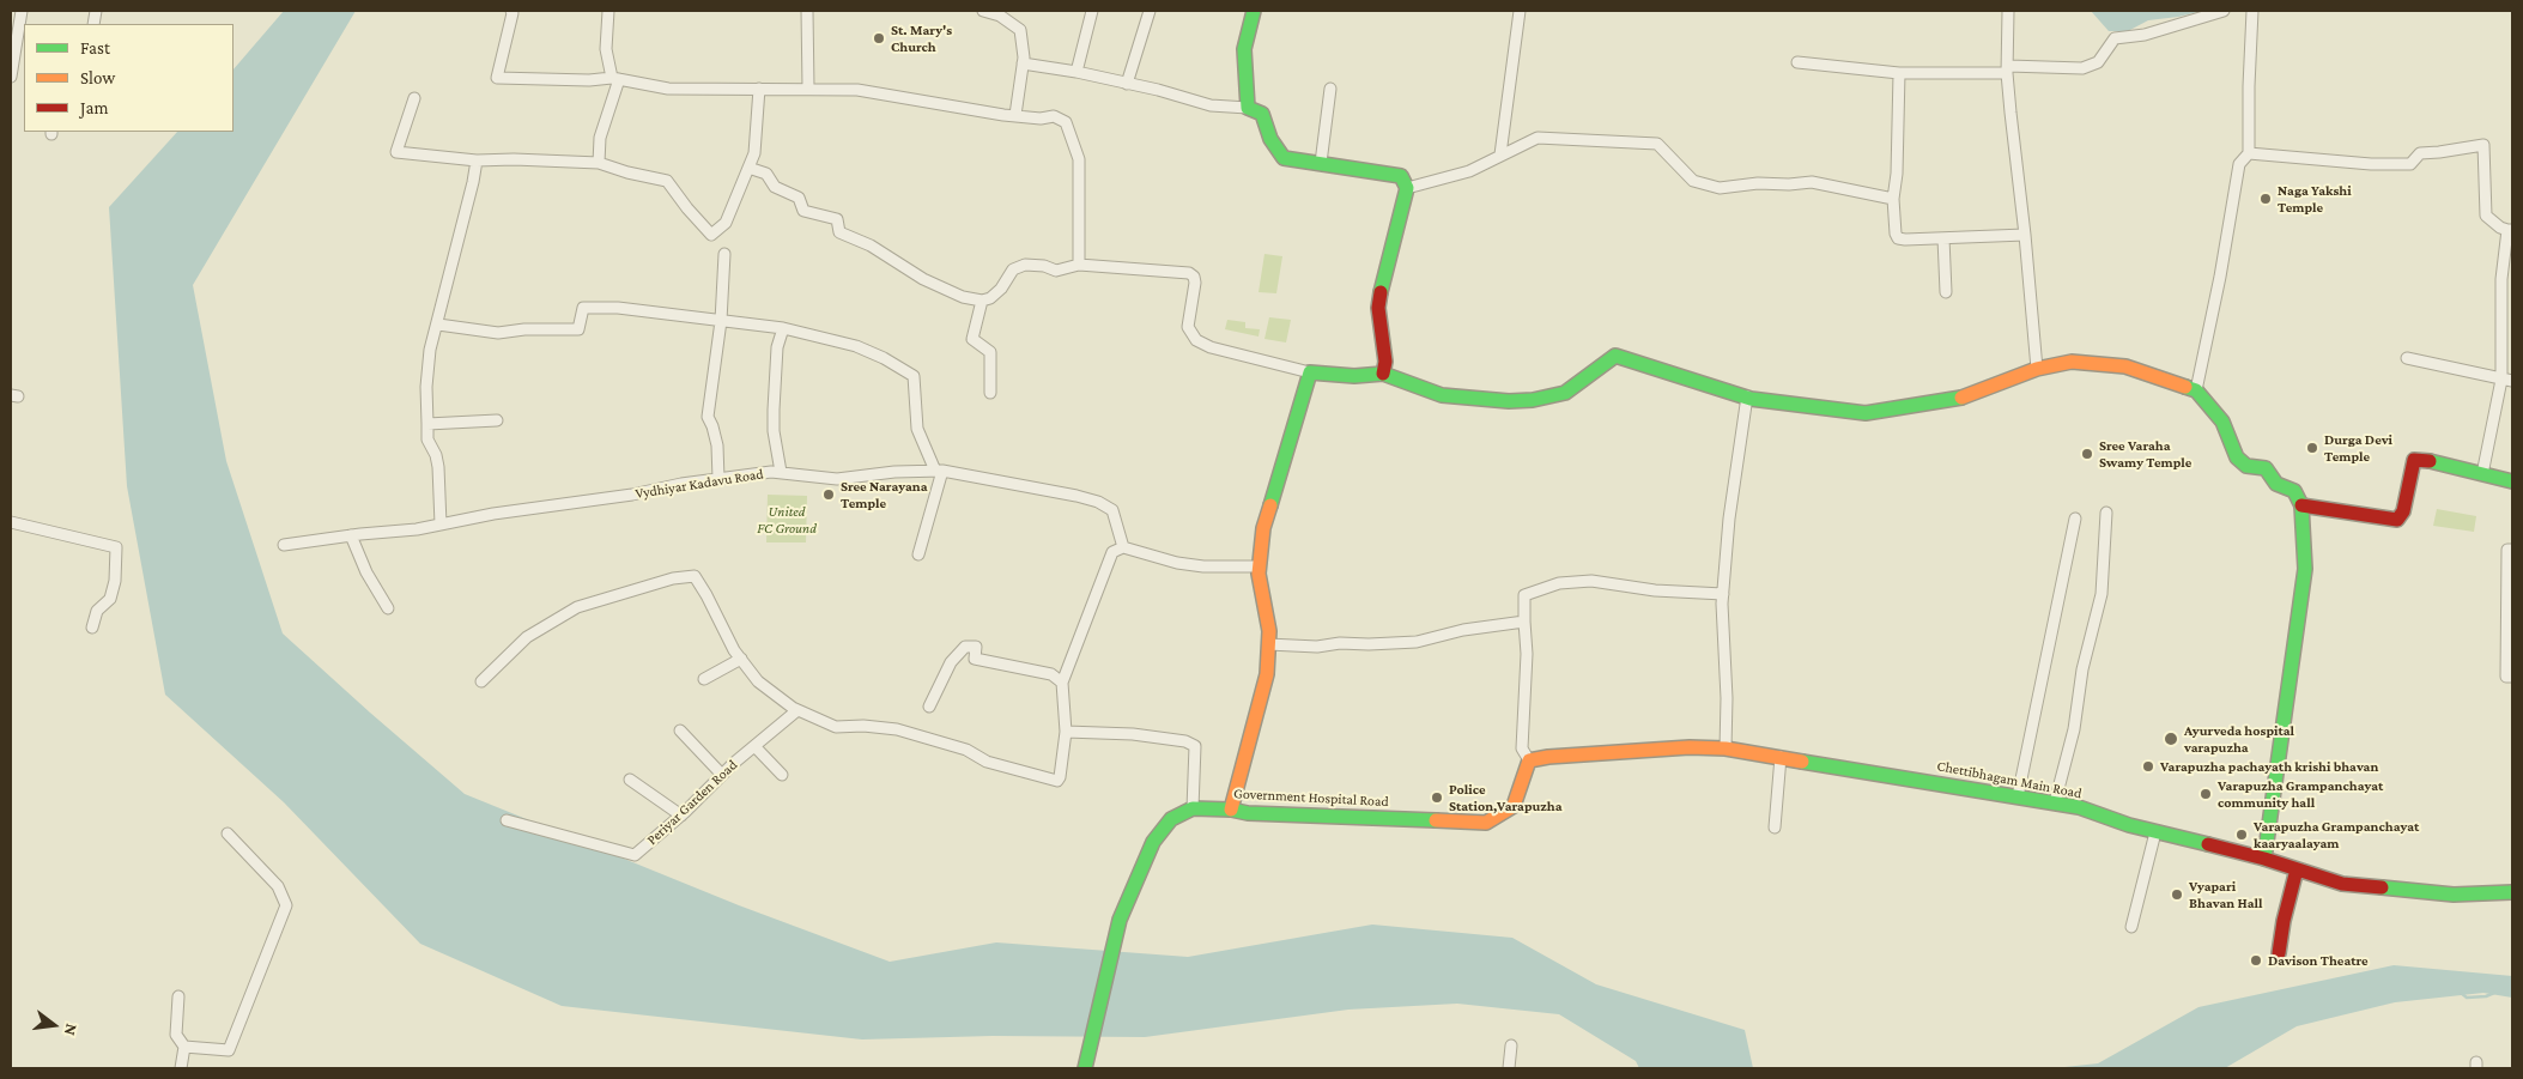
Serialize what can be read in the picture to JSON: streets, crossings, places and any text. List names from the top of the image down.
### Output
{
  "streets": {
    "street": [
      "Vydhiyar Kadavu Road",
      "Chettibhagam Main Road",
      "Government Hospital Road",
      "Periyar Garden Road"
    ]
  },
  "crossings": [
    ["Chettibhagam Main Road", "Government Hospital Road"]
  ],
  "parks": ["United FC Ground"],
  "places": [
    "St. Mary's Church",
    "Naga Yakshi Temple",
    "Durga Devi Temple",
    "Sree Varaha Swamy Temple",
    "Sree Narayana Temple",
    "Ayurveda hospital varapuzha",
    "Varapuzha pachayath krishi bhavan",
    "Varapuzha Grampanchayat community hall",
    "Police Station,Varapuzha",
    "Varapuzha Grampanchayat kaaryaalayam",
    "Vyapari Bhavan Hall",
    "Davison Theatre"
  ],
  "legend": ["Fast", "Slow", "Jam"],
  "north": "right"
}
